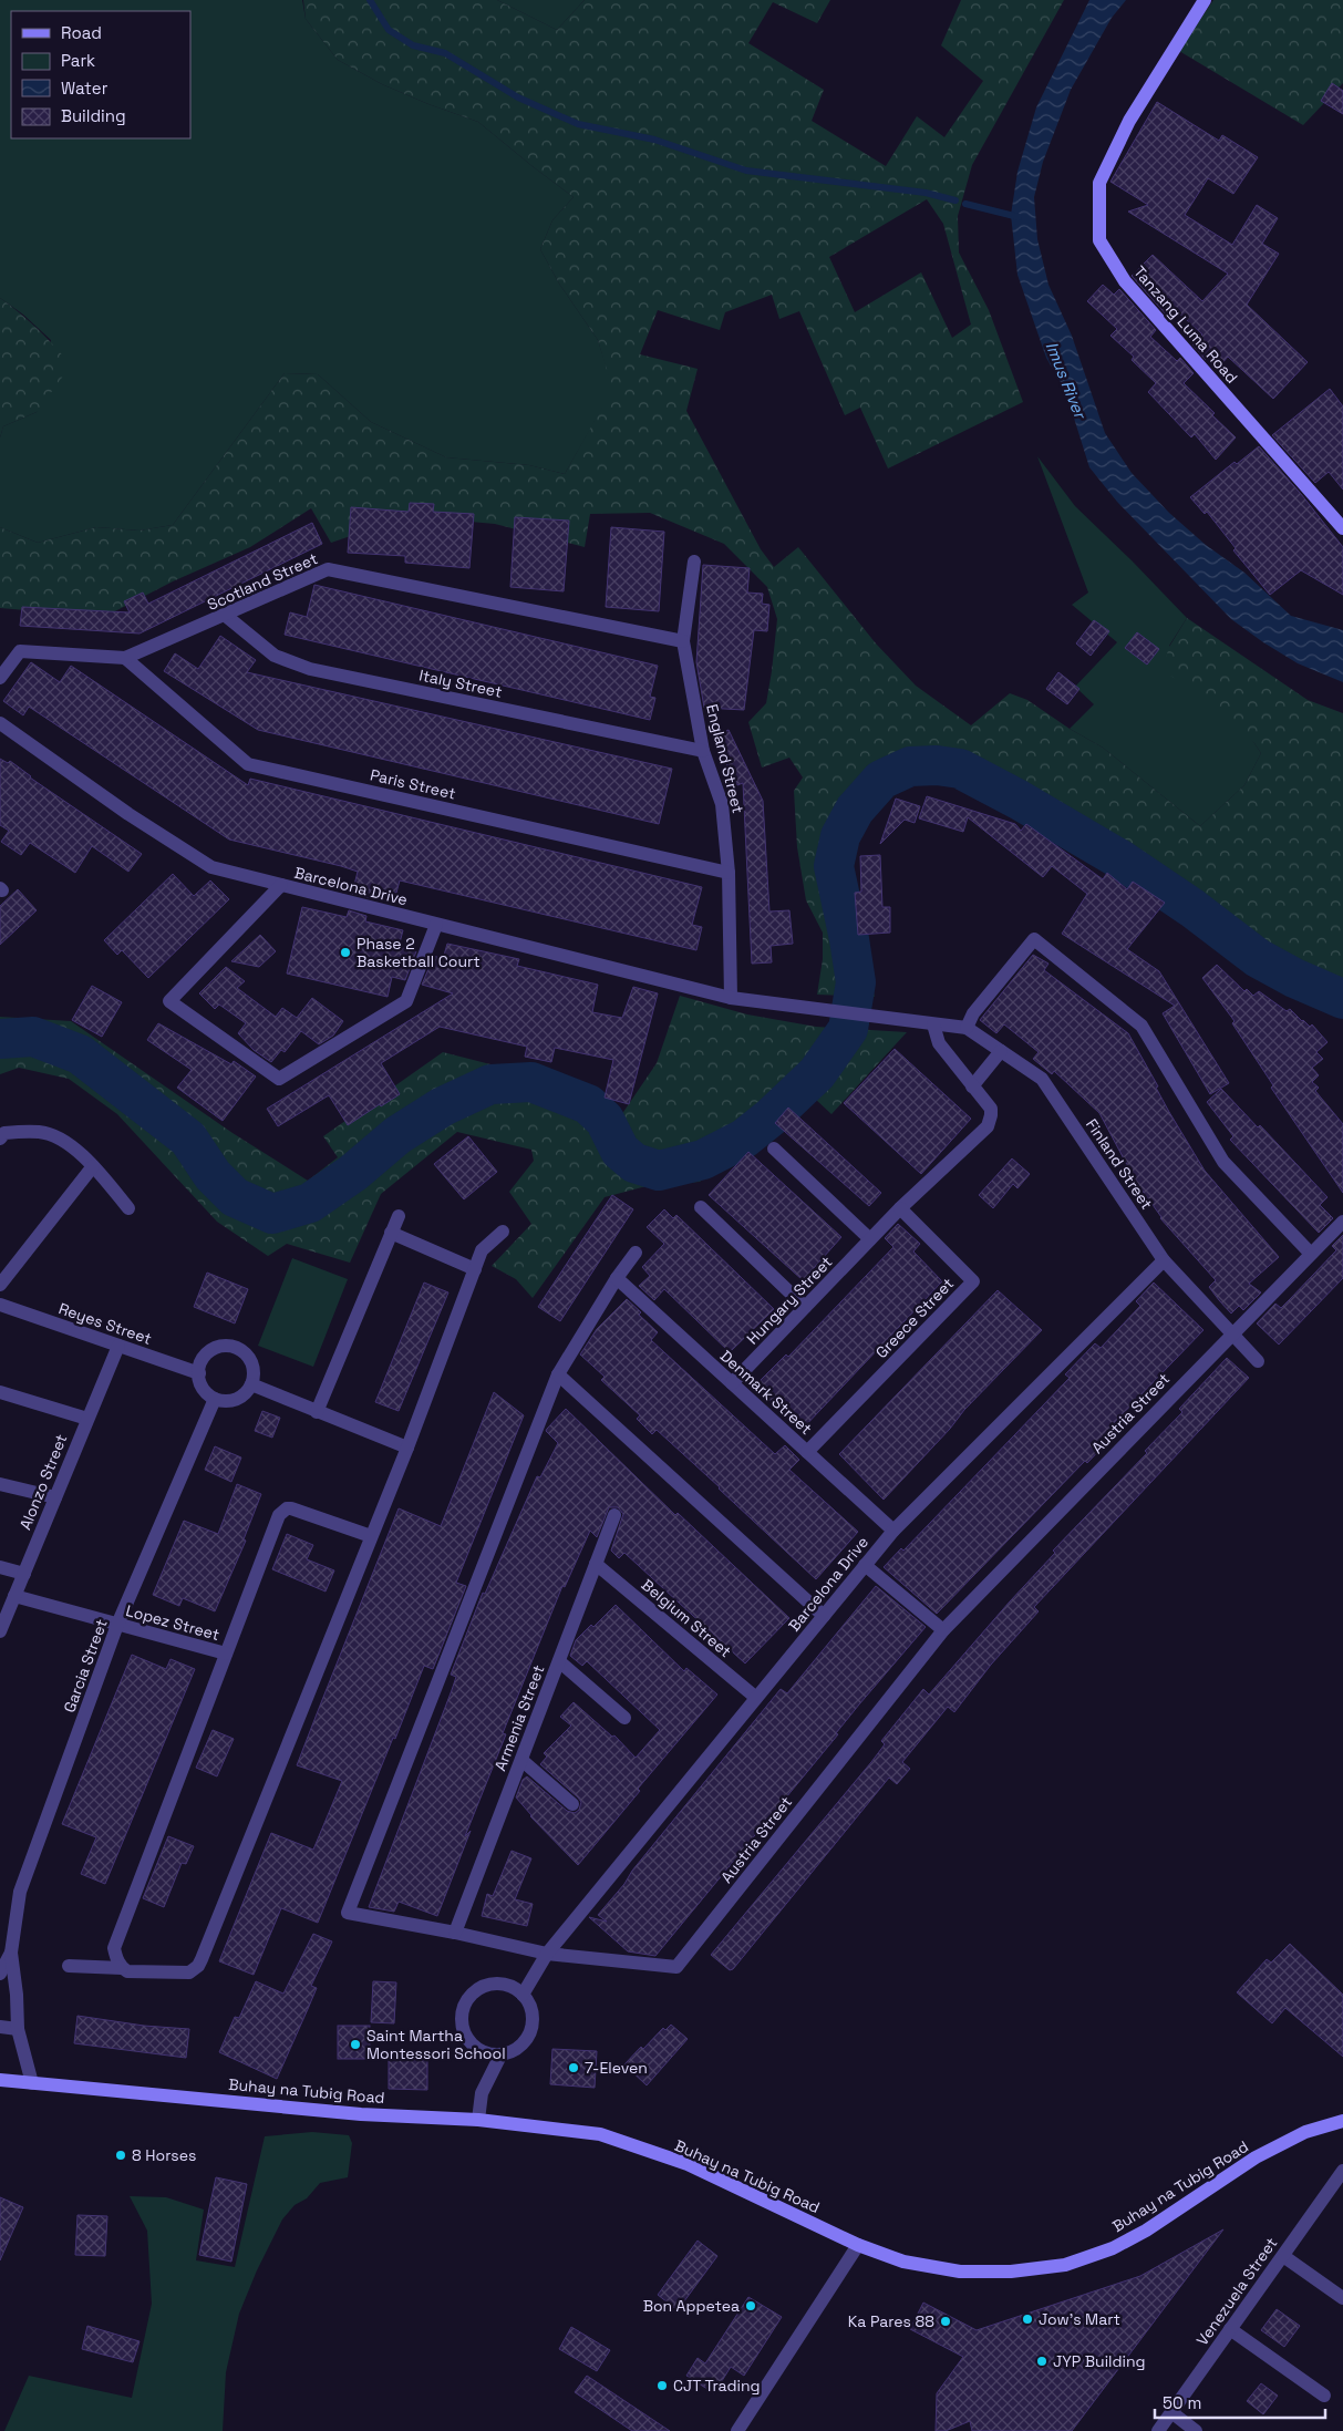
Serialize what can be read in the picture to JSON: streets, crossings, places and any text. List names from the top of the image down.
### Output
{
  "streets": {
    "main road": ["Tanzang Luma Road", "Buhay na Tubig Road"],
    "street": [
      "Scotland Street",
      "Italy Street",
      "England Street",
      "Paris Street",
      "Barcelona Drive",
      "Finland Street",
      "Hungary Street",
      "Greece Street",
      "Reyes Street",
      "Denmark Street",
      "Austria Street",
      "Alonzo Street",
      "Belgium Street",
      "Lopez Street",
      "Garcia Street",
      "Armenia Street",
      "Venezuela Street"
    ]
  },
  "crossings": [
    ["Scotland Street", "Italy Street"],
    ["Scotland Street", "England Street"],
    ["Scotland Street", "Paris Street"],
    ["Italy Street", "England Street"],
    ["England Street", "Paris Street"],
    ["England Street", "Barcelona Drive"],
    ["Barcelona Drive", "Finland Street"],
    ["Barcelona Drive", "Denmark Street"],
    ["Barcelona Drive", "Austria Street"],
    ["Barcelona Drive", "Belgium Street"],
    ["Finland Street", "Austria Street"],
    ["Hungary Street", "Greece Street"],
    ["Hungary Street", "Denmark Street"],
    ["Greece Street", "Denmark Street"],
    ["Reyes Street", "Alonzo Street"],
    ["Reyes Street", "Garcia Street"],
    ["Alonzo Street", "Lopez Street"],
    ["Belgium Street", "Armenia Street"],
    ["Lopez Street", "Garcia Street"],
    ["Garcia Street", "Buhay na Tubig Road"]
  ],
  "water": ["Imus River"],
  "places": [
    "Phase 2 Basketball Court",
    "Saint Martha Montessori School",
    "7-Eleven",
    "8 Horses",
    "Bon Appetea",
    "Jow's Mart",
    "Ka Pares 88",
    "JYP Building",
    "CJT Trading"
  ],
  "legend": [
    "Road",
    "Park",
    "Water",
    "Building"
  ],
  "scale_bar": "50 m"
}
